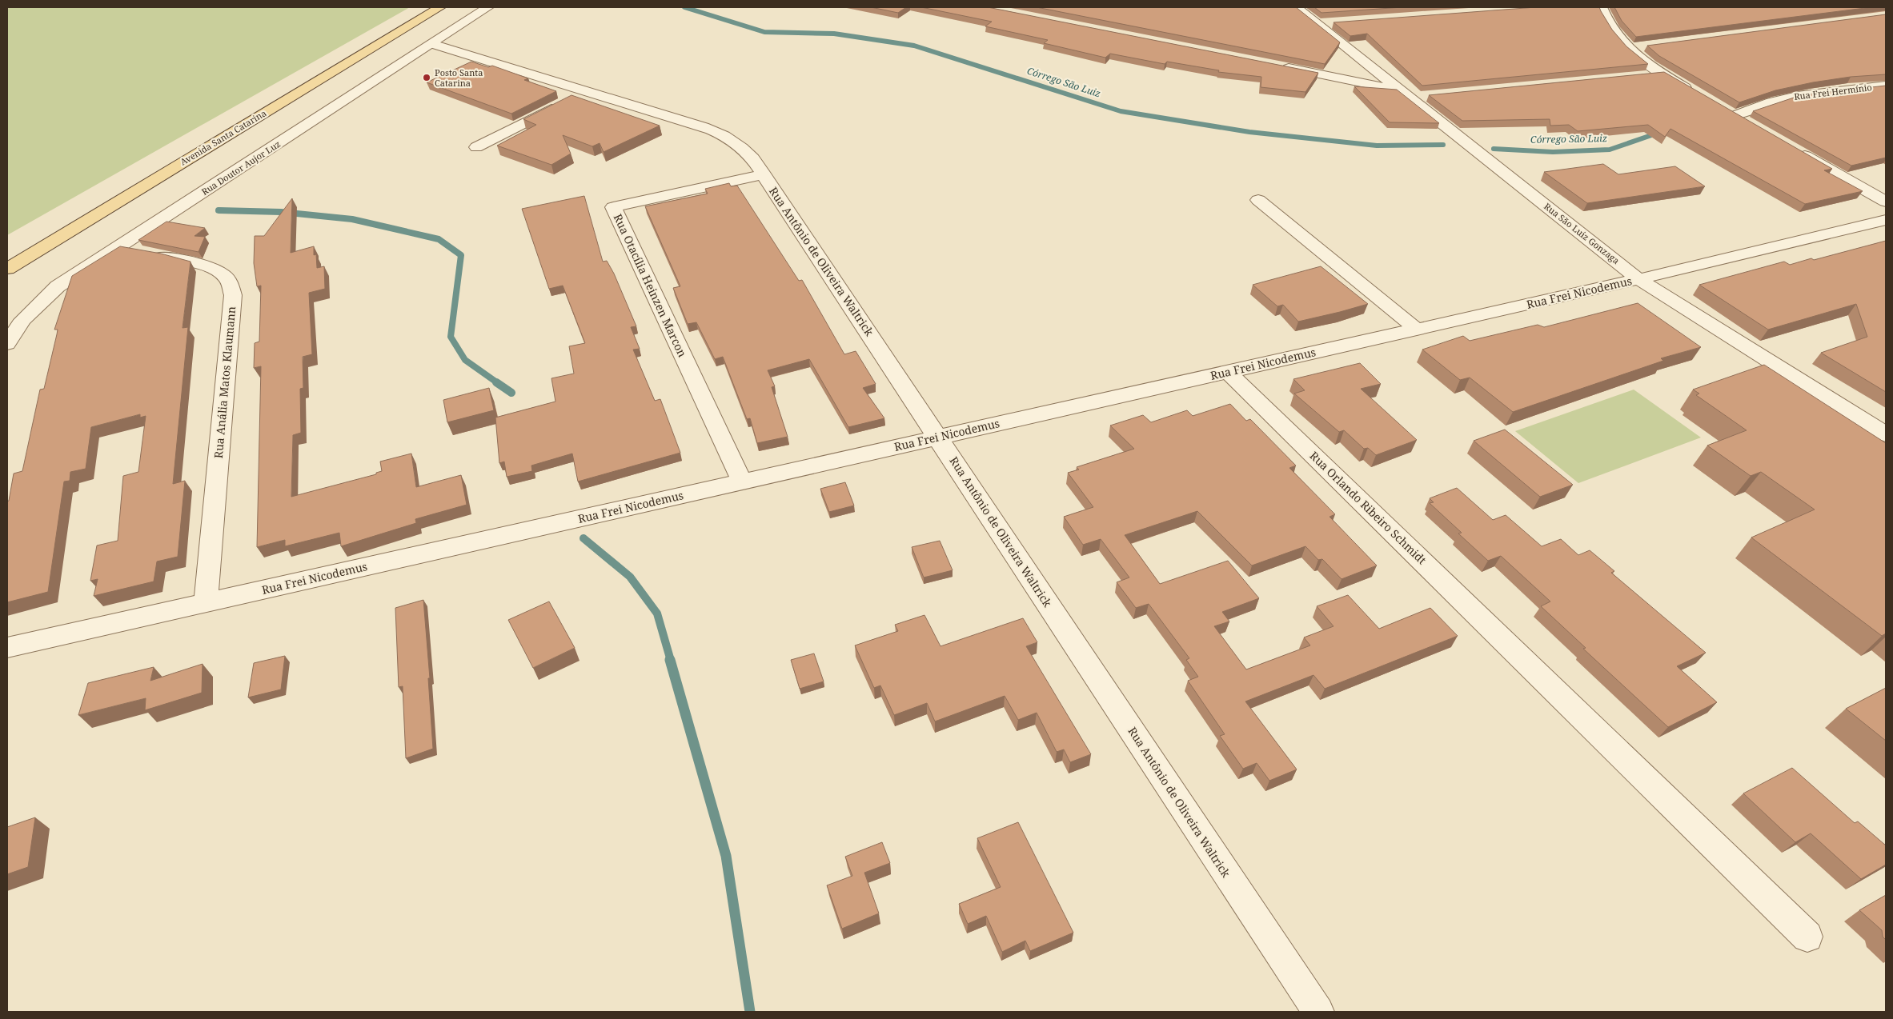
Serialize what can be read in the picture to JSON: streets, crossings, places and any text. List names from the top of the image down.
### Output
{
  "streets": {
    "main road": ["Avenida Santa Catarina"],
    "street": [
      "Rua Frei Hermínio",
      "Rua Doutor Aujor Luz",
      "Rua São Luiz Gonzaga",
      "Rua Antônio de Oliveira Waltrick",
      "Rua Otacília Heinzen Marcon",
      "Rua Frei Nicodemus",
      "Rua Anália Matos Klaumann",
      "Rua Orlando Ribeiro Schmidt"
    ]
  },
  "crossings": [
    ["Rua Doutor Aujor Luz", "Rua Antônio de Oliveira Waltrick"],
    ["Rua Doutor Aujor Luz", "Rua Anália Matos Klaumann"],
    ["Rua São Luiz Gonzaga", "Rua Frei Nicodemus"],
    ["Rua Antônio de Oliveira Waltrick", "Rua Otacília Heinzen Marcon"],
    ["Rua Antônio de Oliveira Waltrick", "Rua Frei Nicodemus"],
    ["Rua Otacília Heinzen Marcon", "Rua Frei Nicodemus"],
    ["Rua Frei Nicodemus", "Rua Anália Matos Klaumann"],
    ["Rua Frei Nicodemus", "Rua Orlando Ribeiro Schmidt"]
  ],
  "water": ["Córrego São Luiz"],
  "places": ["Posto Santa Catarina"]
}
